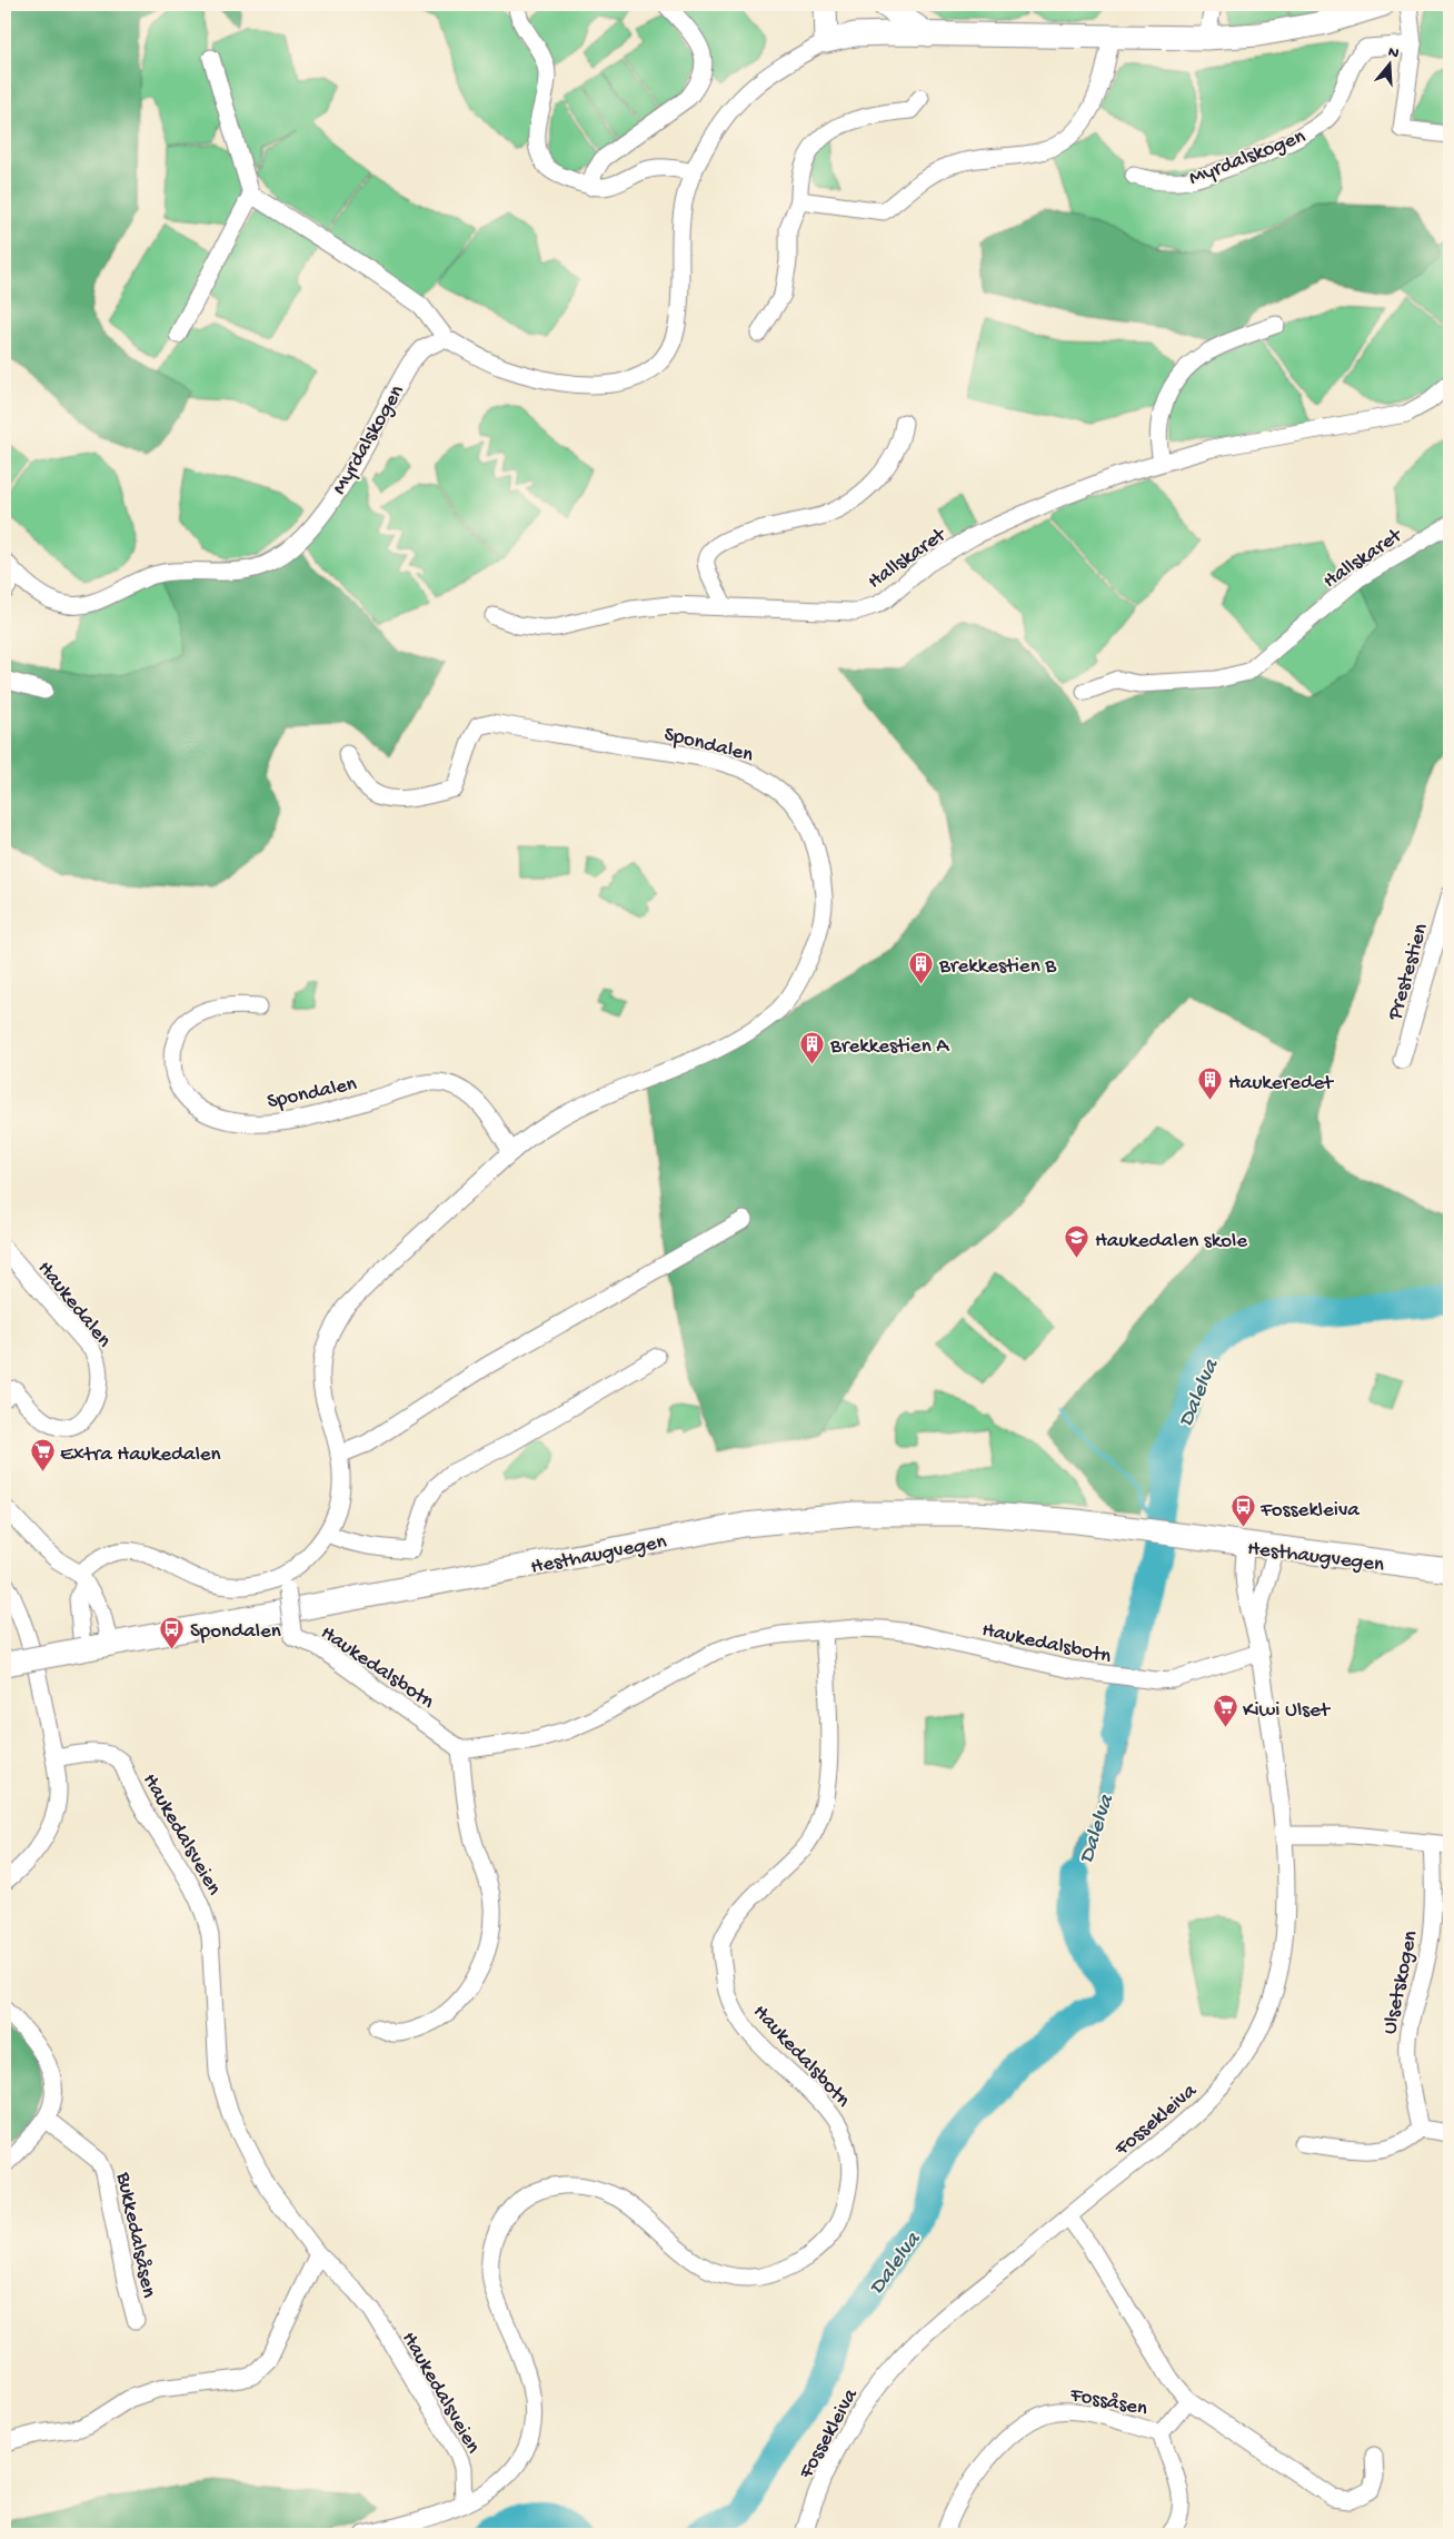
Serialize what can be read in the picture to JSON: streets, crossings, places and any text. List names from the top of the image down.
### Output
{
  "streets": {
    "main road": ["Hesthaugvegen"],
    "street": [
      "Myrdalskogen",
      "Hallskaret",
      "Spondalen",
      "Prestestien",
      "Haukedalen",
      "Haukedalsbotn",
      "Haukedalsveien",
      "Ulsetskogen",
      "Fossekleiva",
      "Bukkedalsåsen",
      "Fossåsen"
    ]
  },
  "crossings": [
    ["Spondalen", "Haukedalsbotn"],
    ["Hesthaugvegen", "Fossekleiva"],
    ["Haukedalsbotn", "Haukedalsveien"],
    ["Haukedalsbotn", "Fossekleiva"],
    ["Fossekleiva", "Fossåsen"]
  ],
  "water": ["Dalelva"],
  "places": {
    "building": ["Brekkestien B", "Brekkestien A", "Haukeredet"],
    "school or university": ["Haukedalen skole"],
    "supermarket": ["Extra Haukedalen", "Kiwi Ulset"],
    "bus stop": ["Fossekleiva", "Spondalen"]
  },
  "north": "top"
}
